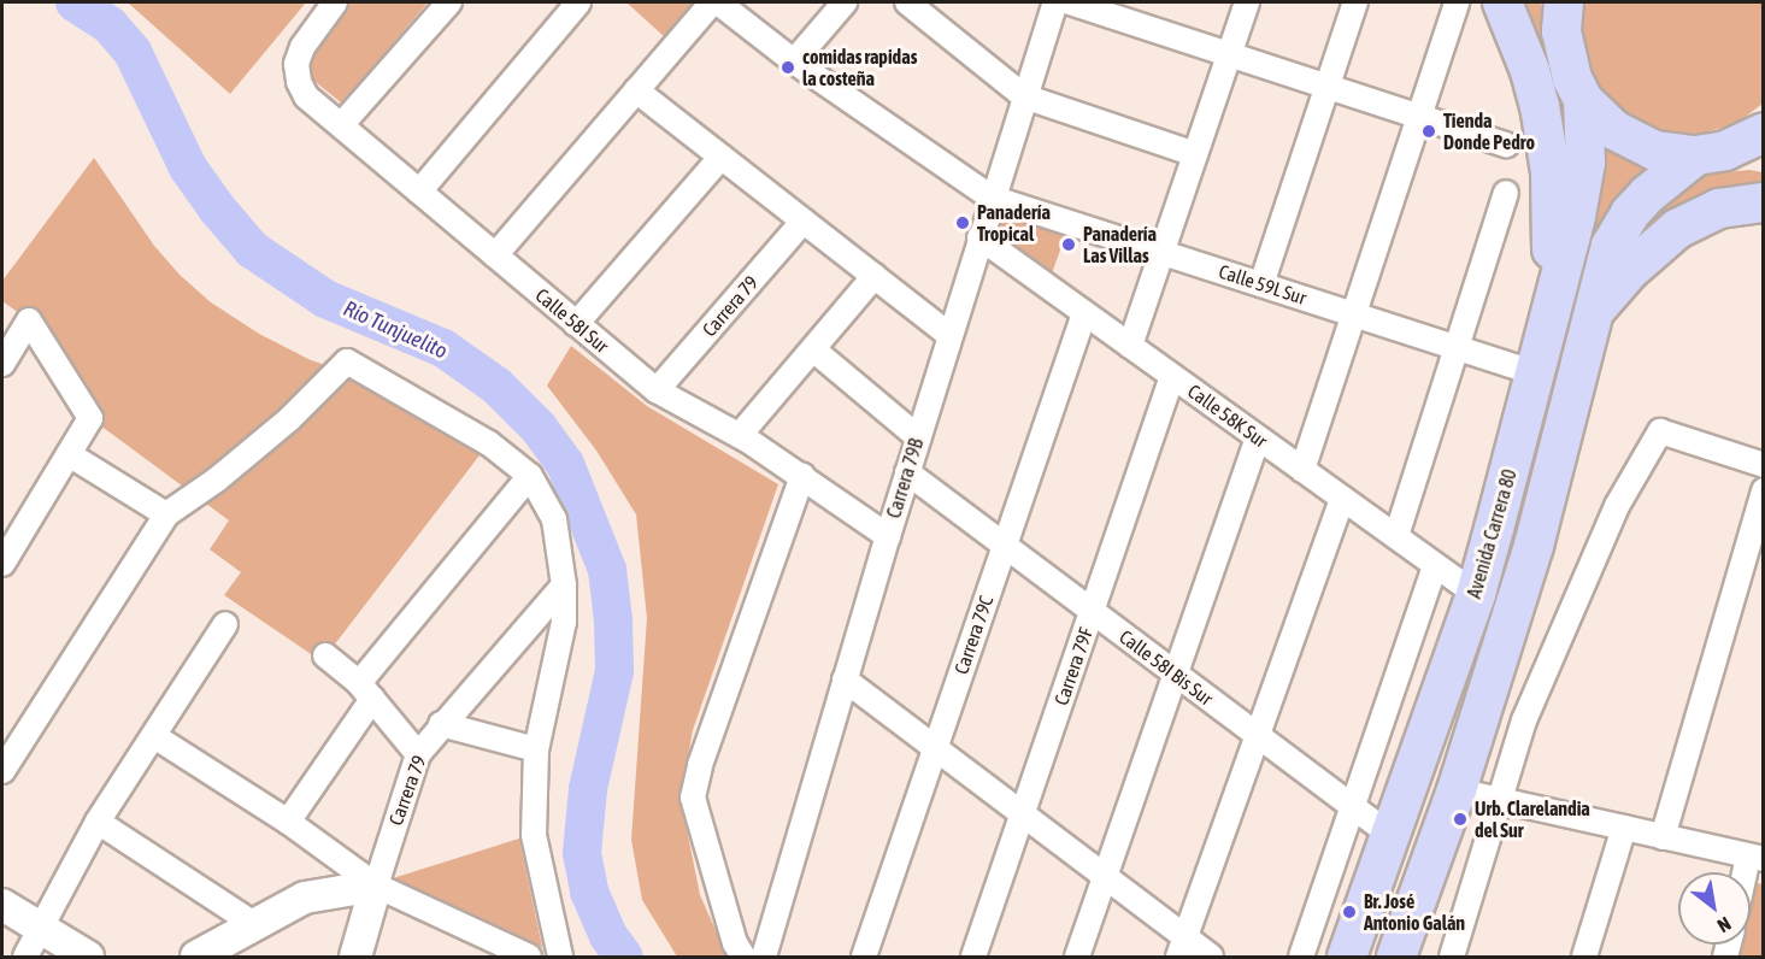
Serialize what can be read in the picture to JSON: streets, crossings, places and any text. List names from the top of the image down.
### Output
{
  "streets": {
    "main road": ["Avenida Carrera 80"],
    "street": [
      "Calle 59L Sur",
      "Carrera 79",
      "Calle 58I Sur",
      "Calle 58K Sur",
      "Carrera 79B",
      "Carrera 79C",
      "Carrera 79F",
      "Calle 58I Bis Sur"
    ]
  },
  "crossings": [
    ["Calle 59L Sur", "Carrera 79B"],
    ["Calle 59L Sur", "Avenida Carrera 80"],
    ["Carrera 79", "Calle 58I Sur"],
    ["Calle 58I Sur", "Carrera 79B"],
    ["Calle 58K Sur", "Carrera 79B"],
    ["Calle 58K Sur", "Avenida Carrera 80"],
    ["Calle 58K Sur", "Carrera 79C"],
    ["Calle 58K Sur", "Carrera 79F"],
    ["Carrera 79B", "Calle 58I Bis Sur"],
    ["Avenida Carrera 80", "Calle 58I Bis Sur"],
    ["Carrera 79C", "Calle 58I Bis Sur"],
    ["Carrera 79F", "Calle 58I Bis Sur"]
  ],
  "water": ["Río Tunjuelito"],
  "places": [
    "comidas rapidas la costeña",
    "Tienda Donde Pedro",
    "Panadería Tropical",
    "Panadería Las Villas",
    "Urb. Clarelandia del Sur",
    "Br. José Antonio Galán"
  ],
  "north": "bottom right"
}
